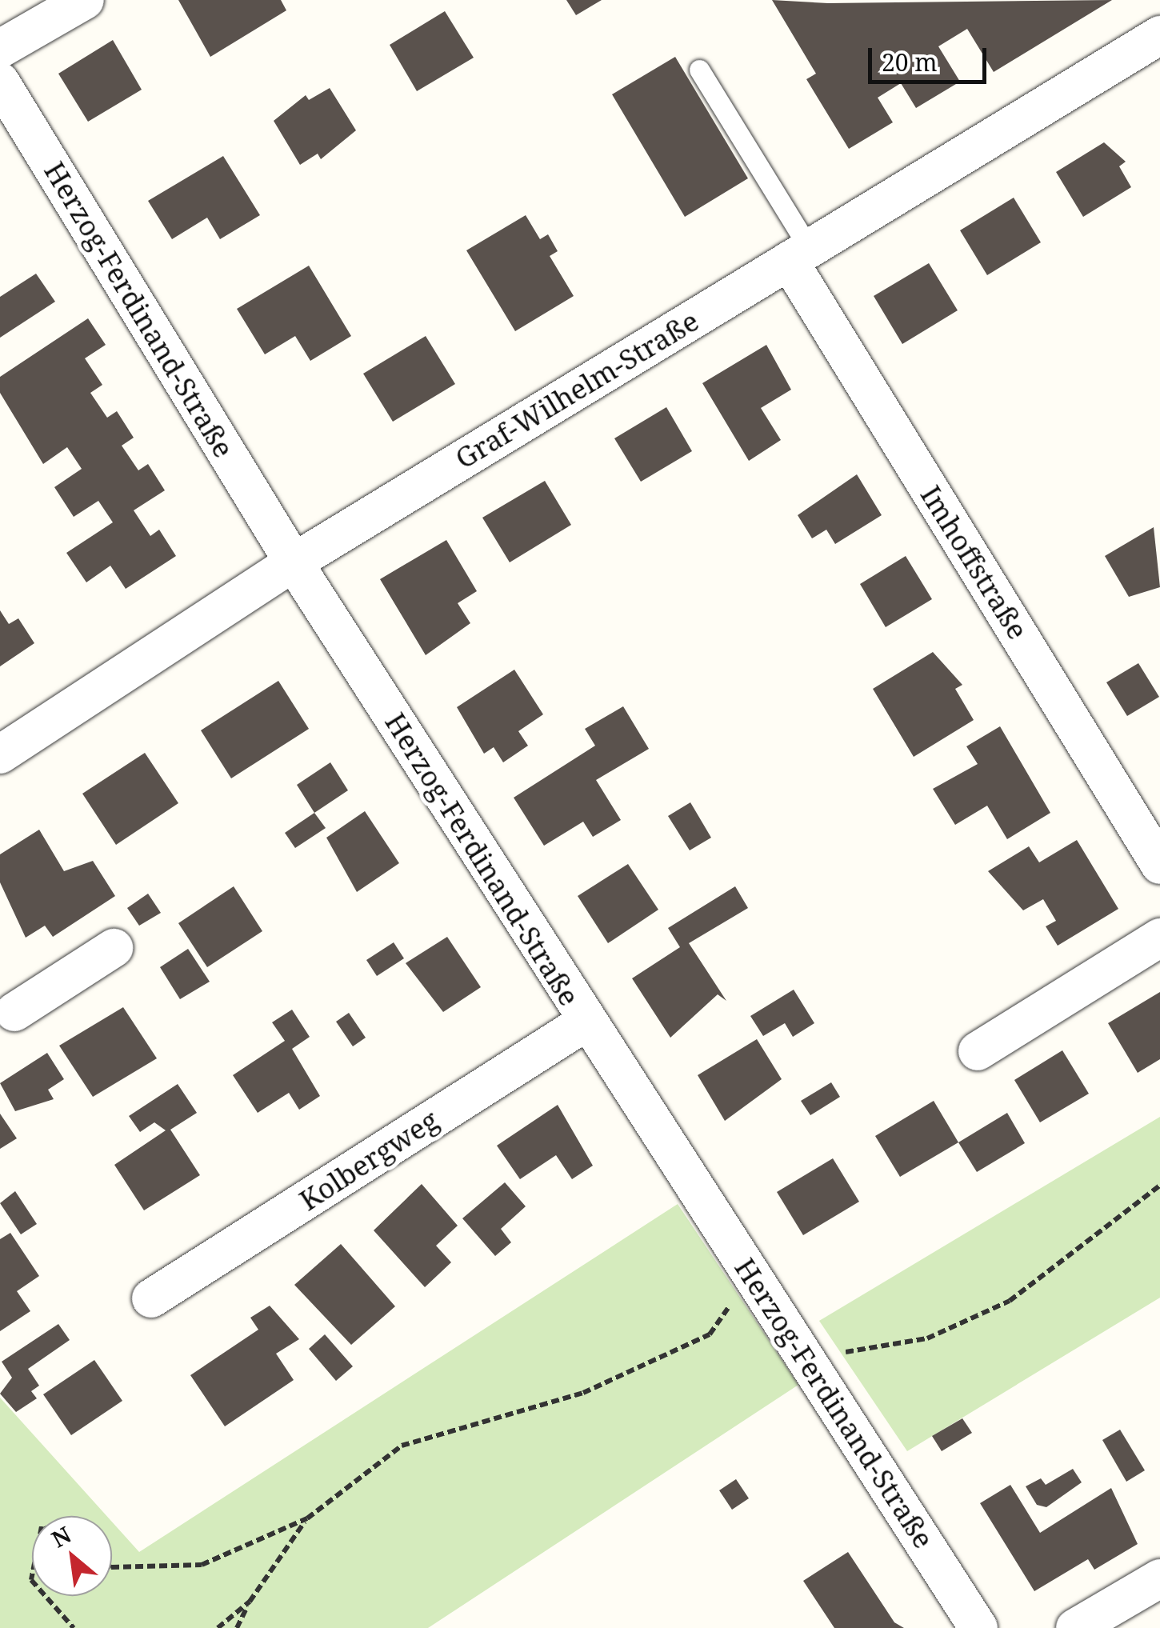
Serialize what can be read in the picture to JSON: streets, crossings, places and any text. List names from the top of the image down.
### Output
{
  "streets": {
    "street": [
      "Herzog-Ferdinand-Straße",
      "Graf-Wilhelm-Straße",
      "Imhoffstraße",
      "Kolbergweg"
    ]
  },
  "crossings": [
    ["Herzog-Ferdinand-Straße", "Graf-Wilhelm-Straße"],
    ["Herzog-Ferdinand-Straße", "Kolbergweg"],
    ["Graf-Wilhelm-Straße", "Imhoffstraße"]
  ],
  "scale_bar": "20 m",
  "north": "top left"
}
